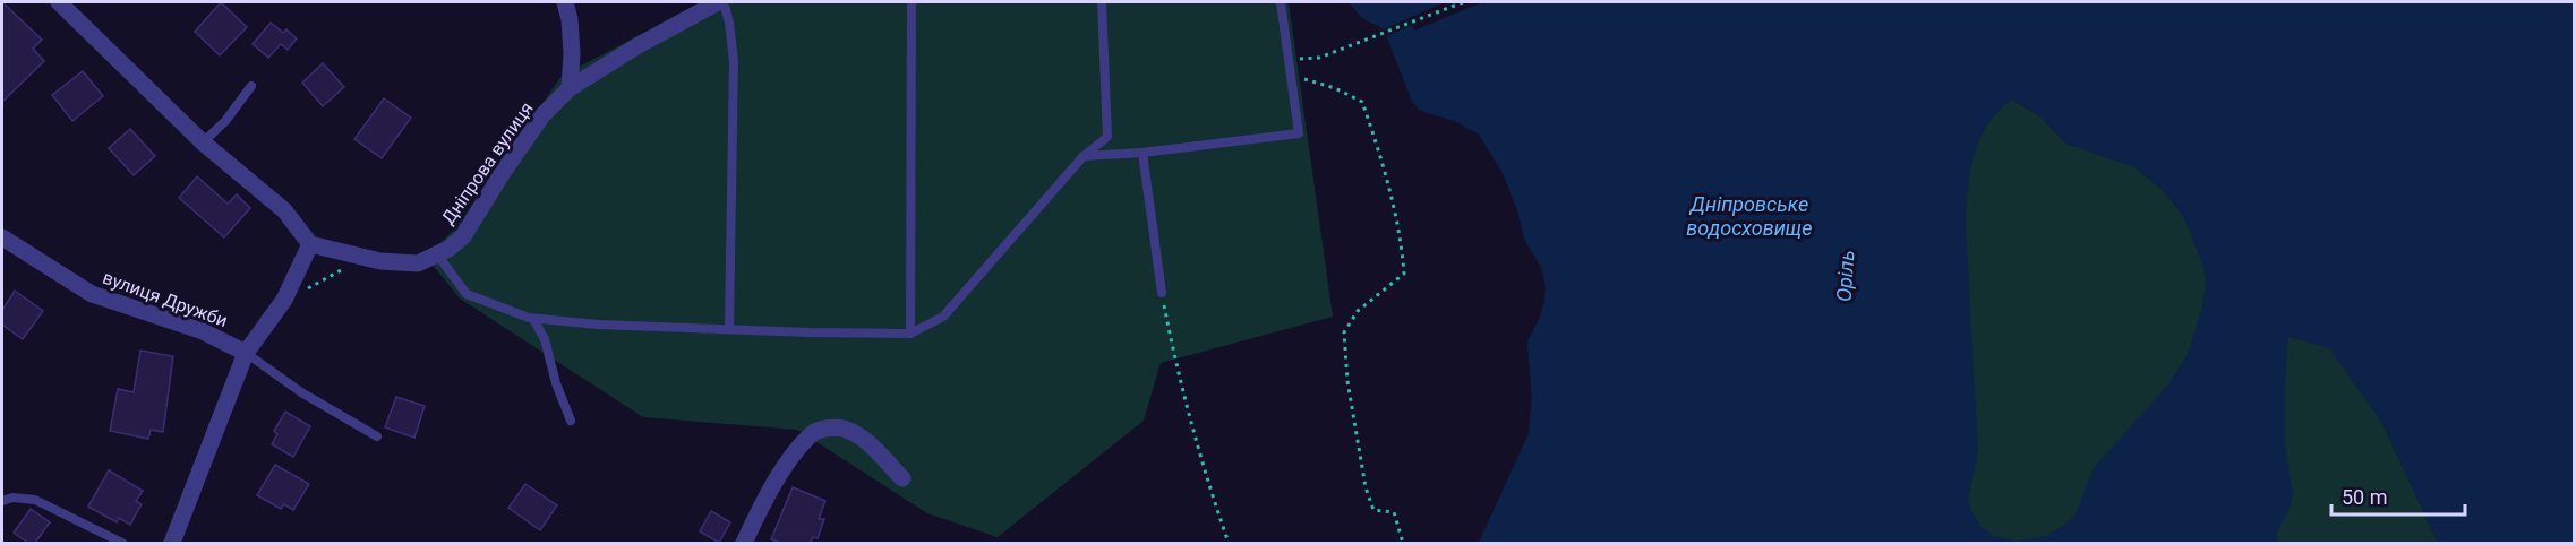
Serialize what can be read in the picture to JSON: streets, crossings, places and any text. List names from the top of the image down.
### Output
{
  "streets": {
    "street": ["Дніпрова вулиця", "вулиця Дружби"]
  },
  "water": ["Дніпровське водосховище", "Оріль"],
  "scale_bar": "50 m"
}
